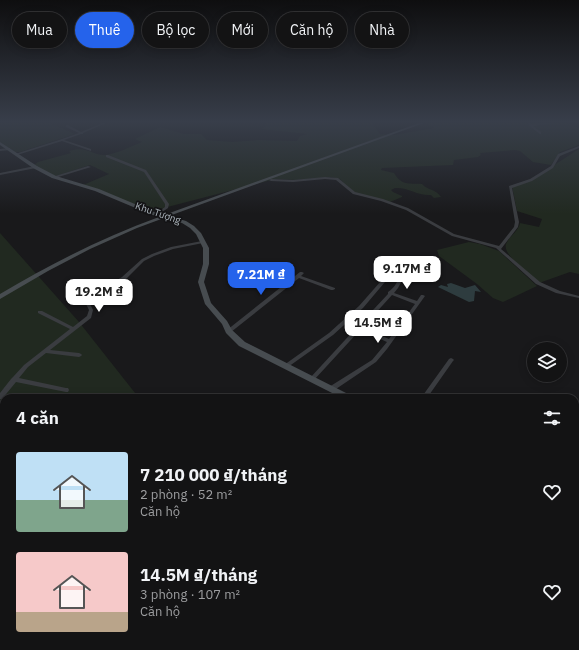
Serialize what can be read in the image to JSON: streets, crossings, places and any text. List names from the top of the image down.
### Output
{
  "streets": {
    "main road": ["Khu Tượng"]
  },
  "page": {
    "chip": [
      "Mua",
      "Thuê",
      "Bộ lọc",
      "Mới",
      "Căn hộ",
      "Nhà"
    ],
    "price": [
      "9.17M ₫",
      "7.21M ₫",
      "19.2M ₫",
      "14.5M ₫"
    ],
    "heading": "4 căn",
    "list": [
      {
        "name": "7 210 000 ₫/tháng",
        "note": "2 phòng · 52 m² · Căn hộ"
      },
      {
        "name": "14.5M ₫/tháng",
        "note": "3 phòng · 107 m² · Căn hộ"
      }
    ]
  }
}
